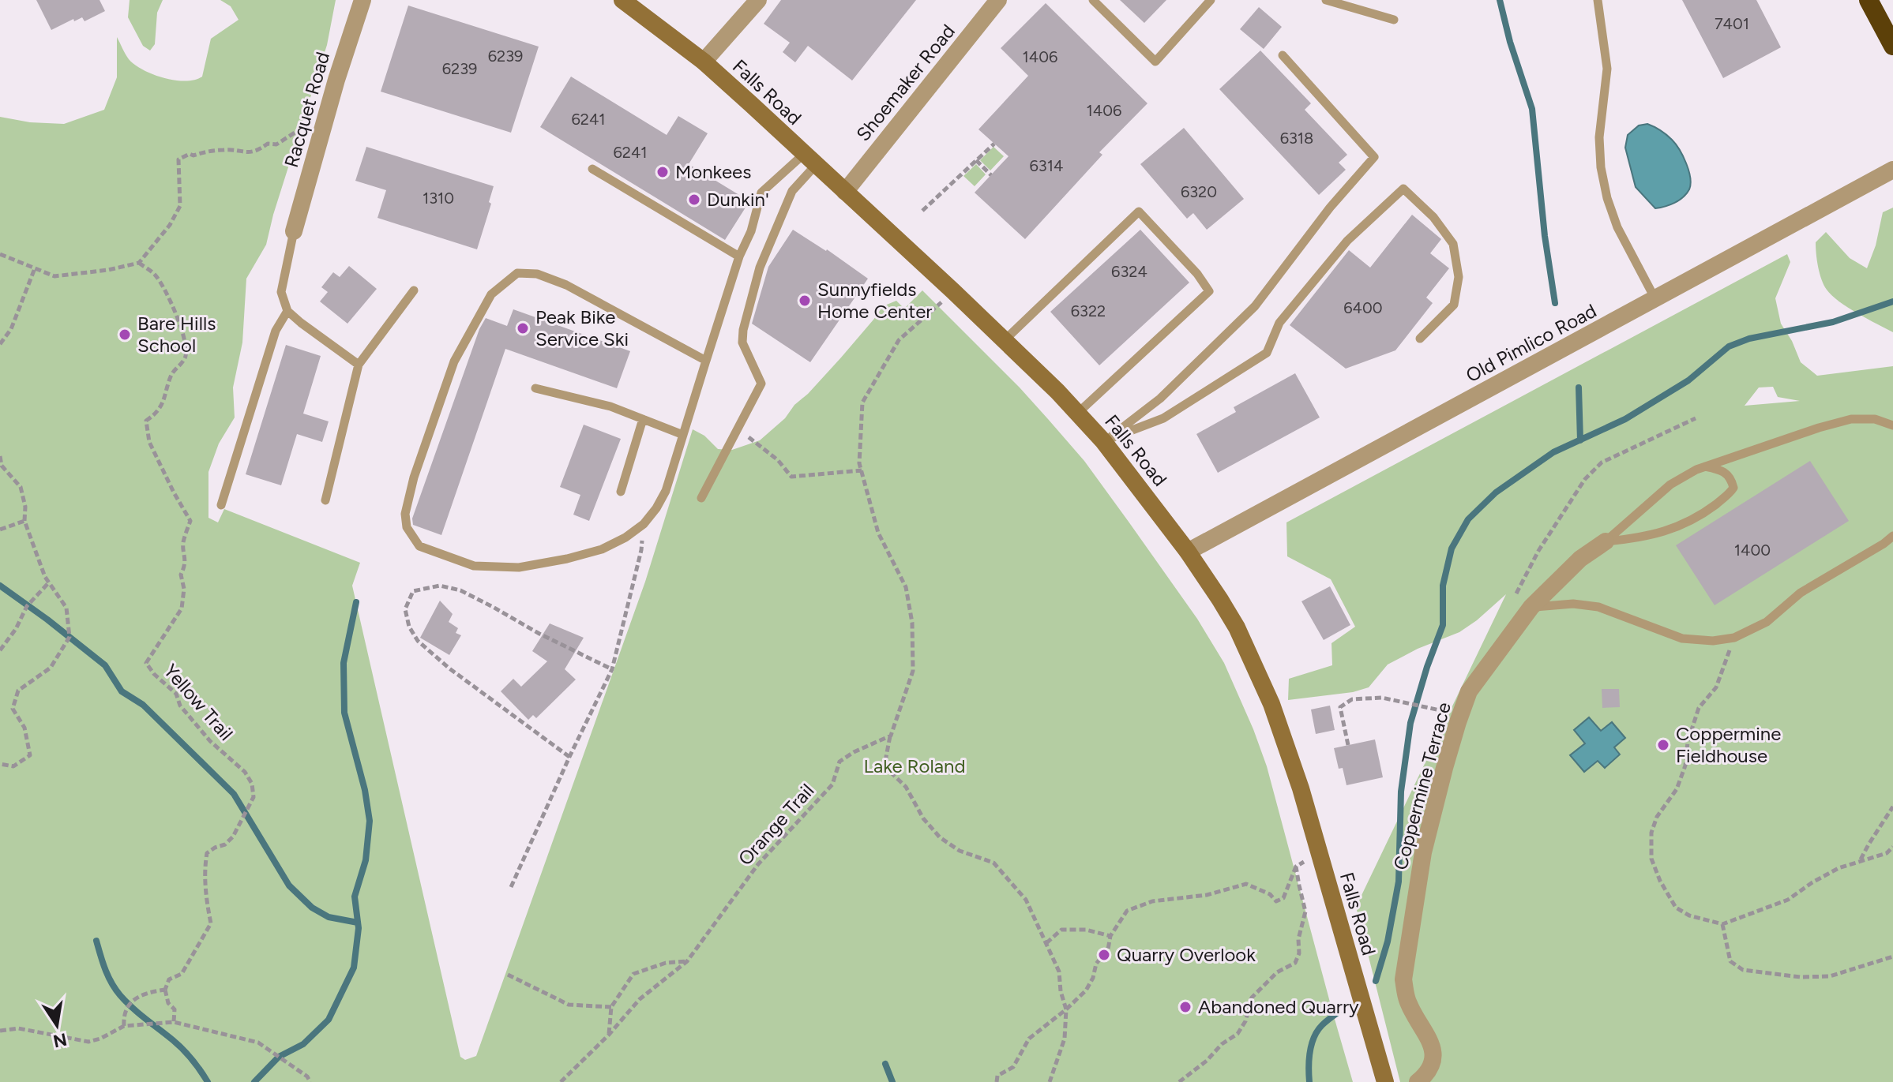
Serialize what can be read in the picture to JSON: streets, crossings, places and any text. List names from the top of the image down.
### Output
{
  "streets": {
    "main road": ["Falls Road"],
    "street": [
      "Shoemaker Road",
      "Racquet Road",
      "Old Pimlico Road",
      "Coppermine Terrace"
    ],
    "path": ["Yellow Trail", "Orange Trail"]
  },
  "crossings": [
    ["Shoemaker Road", "Falls Road"],
    ["Falls Road", "Old Pimlico Road"]
  ],
  "parks": ["Lake Roland"],
  "places": [
    "Monkees",
    "Dunkin'",
    "Sunnyfields Home Center",
    "Peak Bike Service Ski",
    "Bare Hills School",
    "Coppermine Fieldhouse",
    "Quarry Overlook",
    "Abandoned Quarry"
  ],
  "house_numbers": [
    "7401",
    "6239",
    "1406",
    "6239",
    "1406",
    "6241",
    "6318",
    "6241",
    "6314",
    "6320",
    "1310",
    "6324",
    "6400",
    "6322",
    "1400"
  ],
  "north": "bottom"
}
